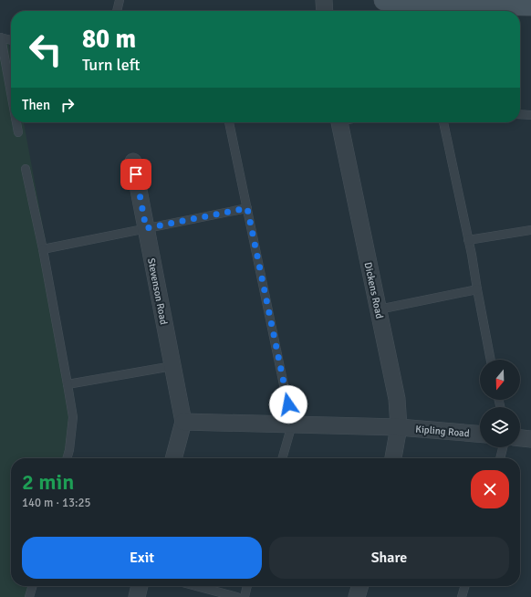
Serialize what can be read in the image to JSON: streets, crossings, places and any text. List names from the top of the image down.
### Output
{
  "streets": {
    "street": ["Dickens Road", "Stevenson Road", "Kipling Road"]
  },
  "crossings": [
    ["Dickens Road", "Kipling Road"]
  ],
  "north": "bottom",
  "page": {
    "turn": ["80 m", "Turn left"],
    "then": "Then",
    "heading": ["2 min", "140 m · 13:25"],
    "buttons": ["Exit", "Share"]
  }
}
